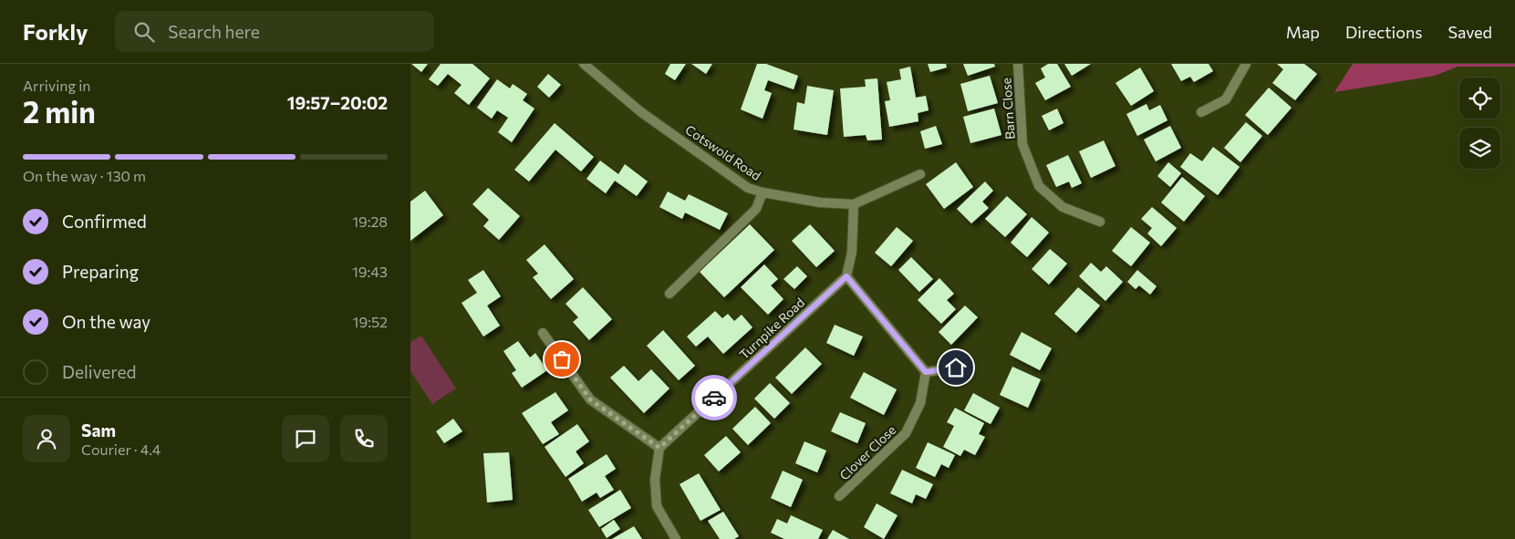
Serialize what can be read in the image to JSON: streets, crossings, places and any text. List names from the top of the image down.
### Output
{
  "streets": {
    "street": [
      "Barn Close",
      "Cotswold Road",
      "Turnpike Road",
      "Clover Close"
    ]
  },
  "page": {
    "header": "Forkly",
    "search": "Search here",
    "nav": ["Map", "Directions", "Saved"],
    "heading": ["2 min", "Arriving in", "19:57–20:02"],
    "panel": ["Sam", "Courier · 4.4"],
    "bar": "On the way · 130 m",
    "list": [
      ["Confirmed", "19:28"],
      ["Preparing", "19:43"],
      ["On the way", "19:52"],
      "Delivered"
    ]
  }
}
